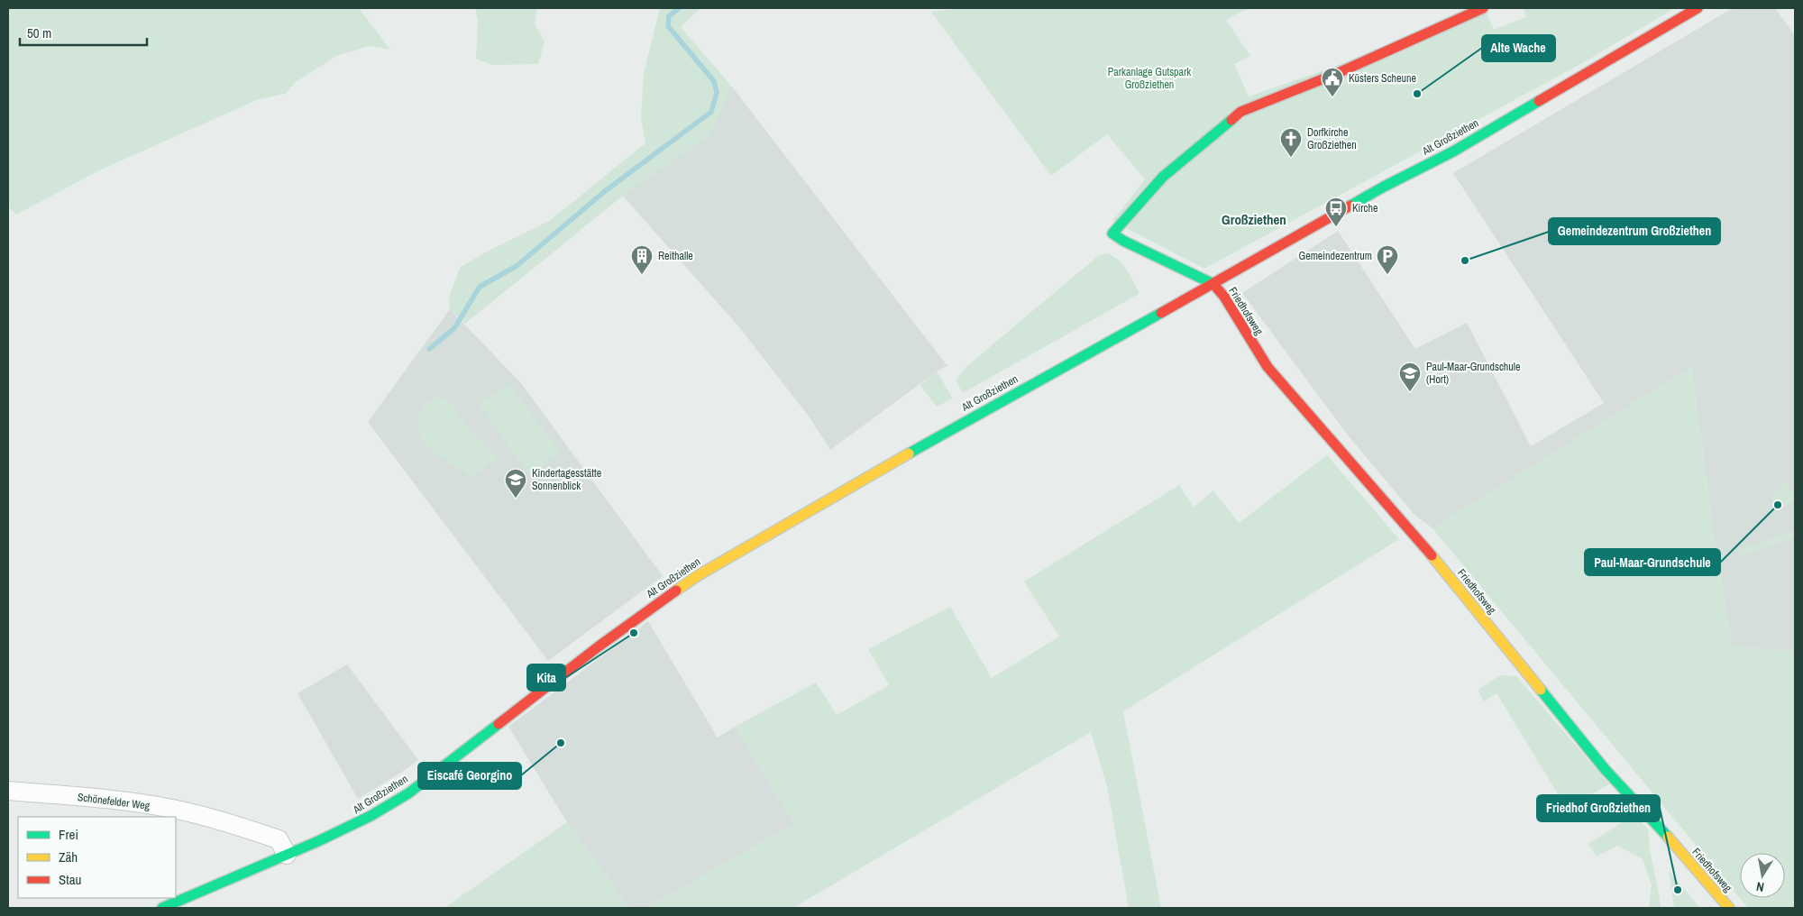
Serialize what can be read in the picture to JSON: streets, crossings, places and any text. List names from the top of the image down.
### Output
{
  "streets": {
    "street": ["Alt Großziethen", "Friedhofsweg", "Schönefelder Weg"]
  },
  "crossings": [
    ["Alt Großziethen", "Friedhofsweg"],
    ["Alt Großziethen", "Schönefelder Weg"]
  ],
  "districts": ["Großziethen"],
  "parks": ["Parkanlage Gutspark Großziethen"],
  "places": {
    "other": [
      "Alte Wache",
      "Gemeindezentrum Großziethen",
      "Paul-Maar-Grundschule",
      "Kita",
      "Eiscafé Georgino",
      "Friedhof Großziethen"
    ],
    "public building": ["Küsters Scheune"],
    "church": ["Dorfkirche Großziethen"],
    "bus stop": ["Kirche"],
    "building": ["Reithalle"],
    "parking": ["Gemeindezentrum"],
    "school or university": ["Paul-Maar-Grundschule (Hort)", "Kindertagesstätte Sonnenblick"]
  },
  "legend": ["Frei", "Zäh", "Stau"],
  "scale_bar": "50 m",
  "north": "bottom"
}
